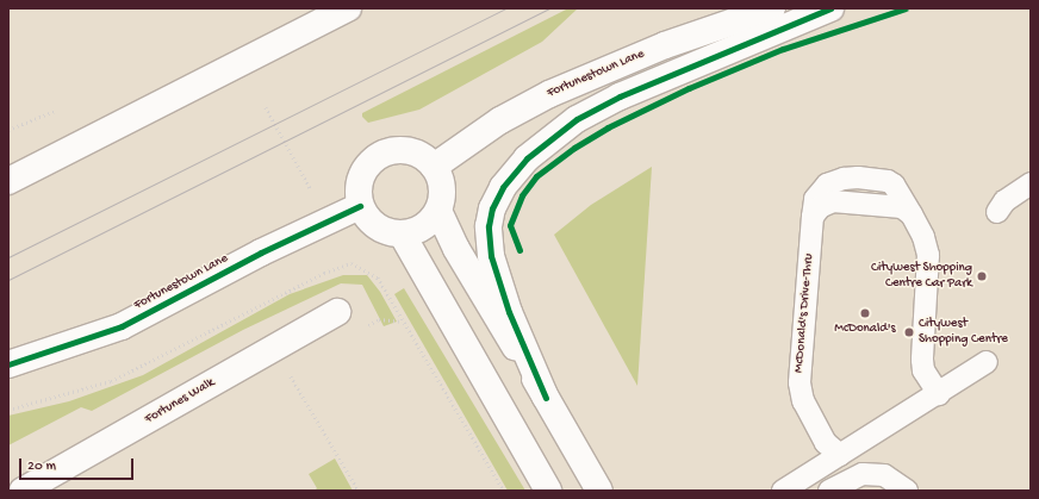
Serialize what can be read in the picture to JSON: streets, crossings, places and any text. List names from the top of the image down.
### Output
{
  "streets": {
    "street": ["Fortunestown Lane", "Fortunes Walk"],
    "lane": ["McDonald's Drive-Thru"]
  },
  "places": ["Citywest Shopping Centre Car Park", "McDonald's", "Citywest Shopping Centre"],
  "scale_bar": "20 m"
}
